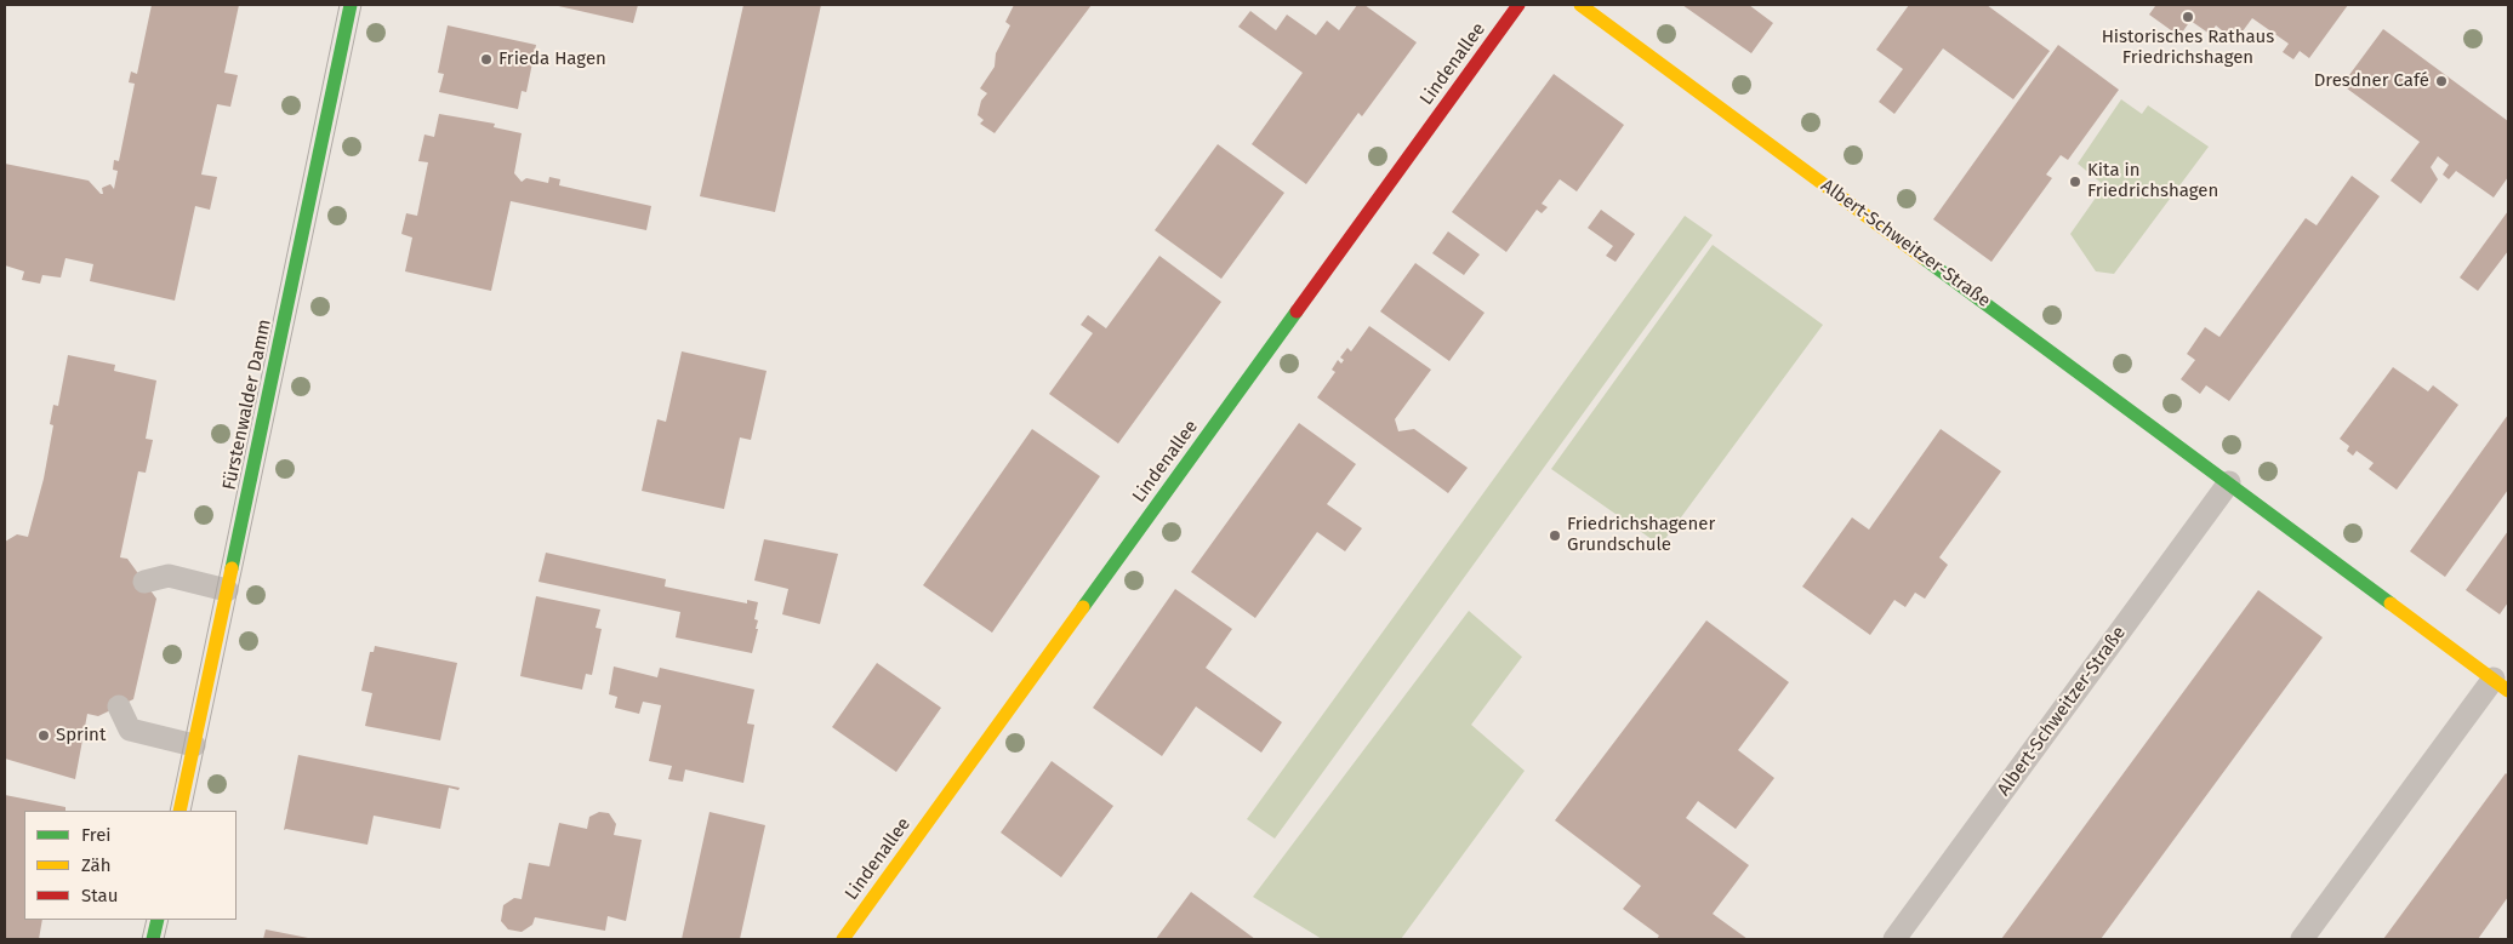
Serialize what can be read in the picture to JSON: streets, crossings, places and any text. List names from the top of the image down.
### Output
{
  "streets": {
    "street": ["Lindenallee", "Albert-Schweitzer-Straße", "Fürstenwalder Damm"]
  },
  "places": [
    "Historisches Rathaus Friedrichshagen",
    "Frieda Hagen",
    "Dresdner Café",
    "Kita in Friedrichshagen",
    "Friedrichshagener Grundschule",
    "Sprint"
  ],
  "legend": ["Frei", "Zäh", "Stau"]
}
